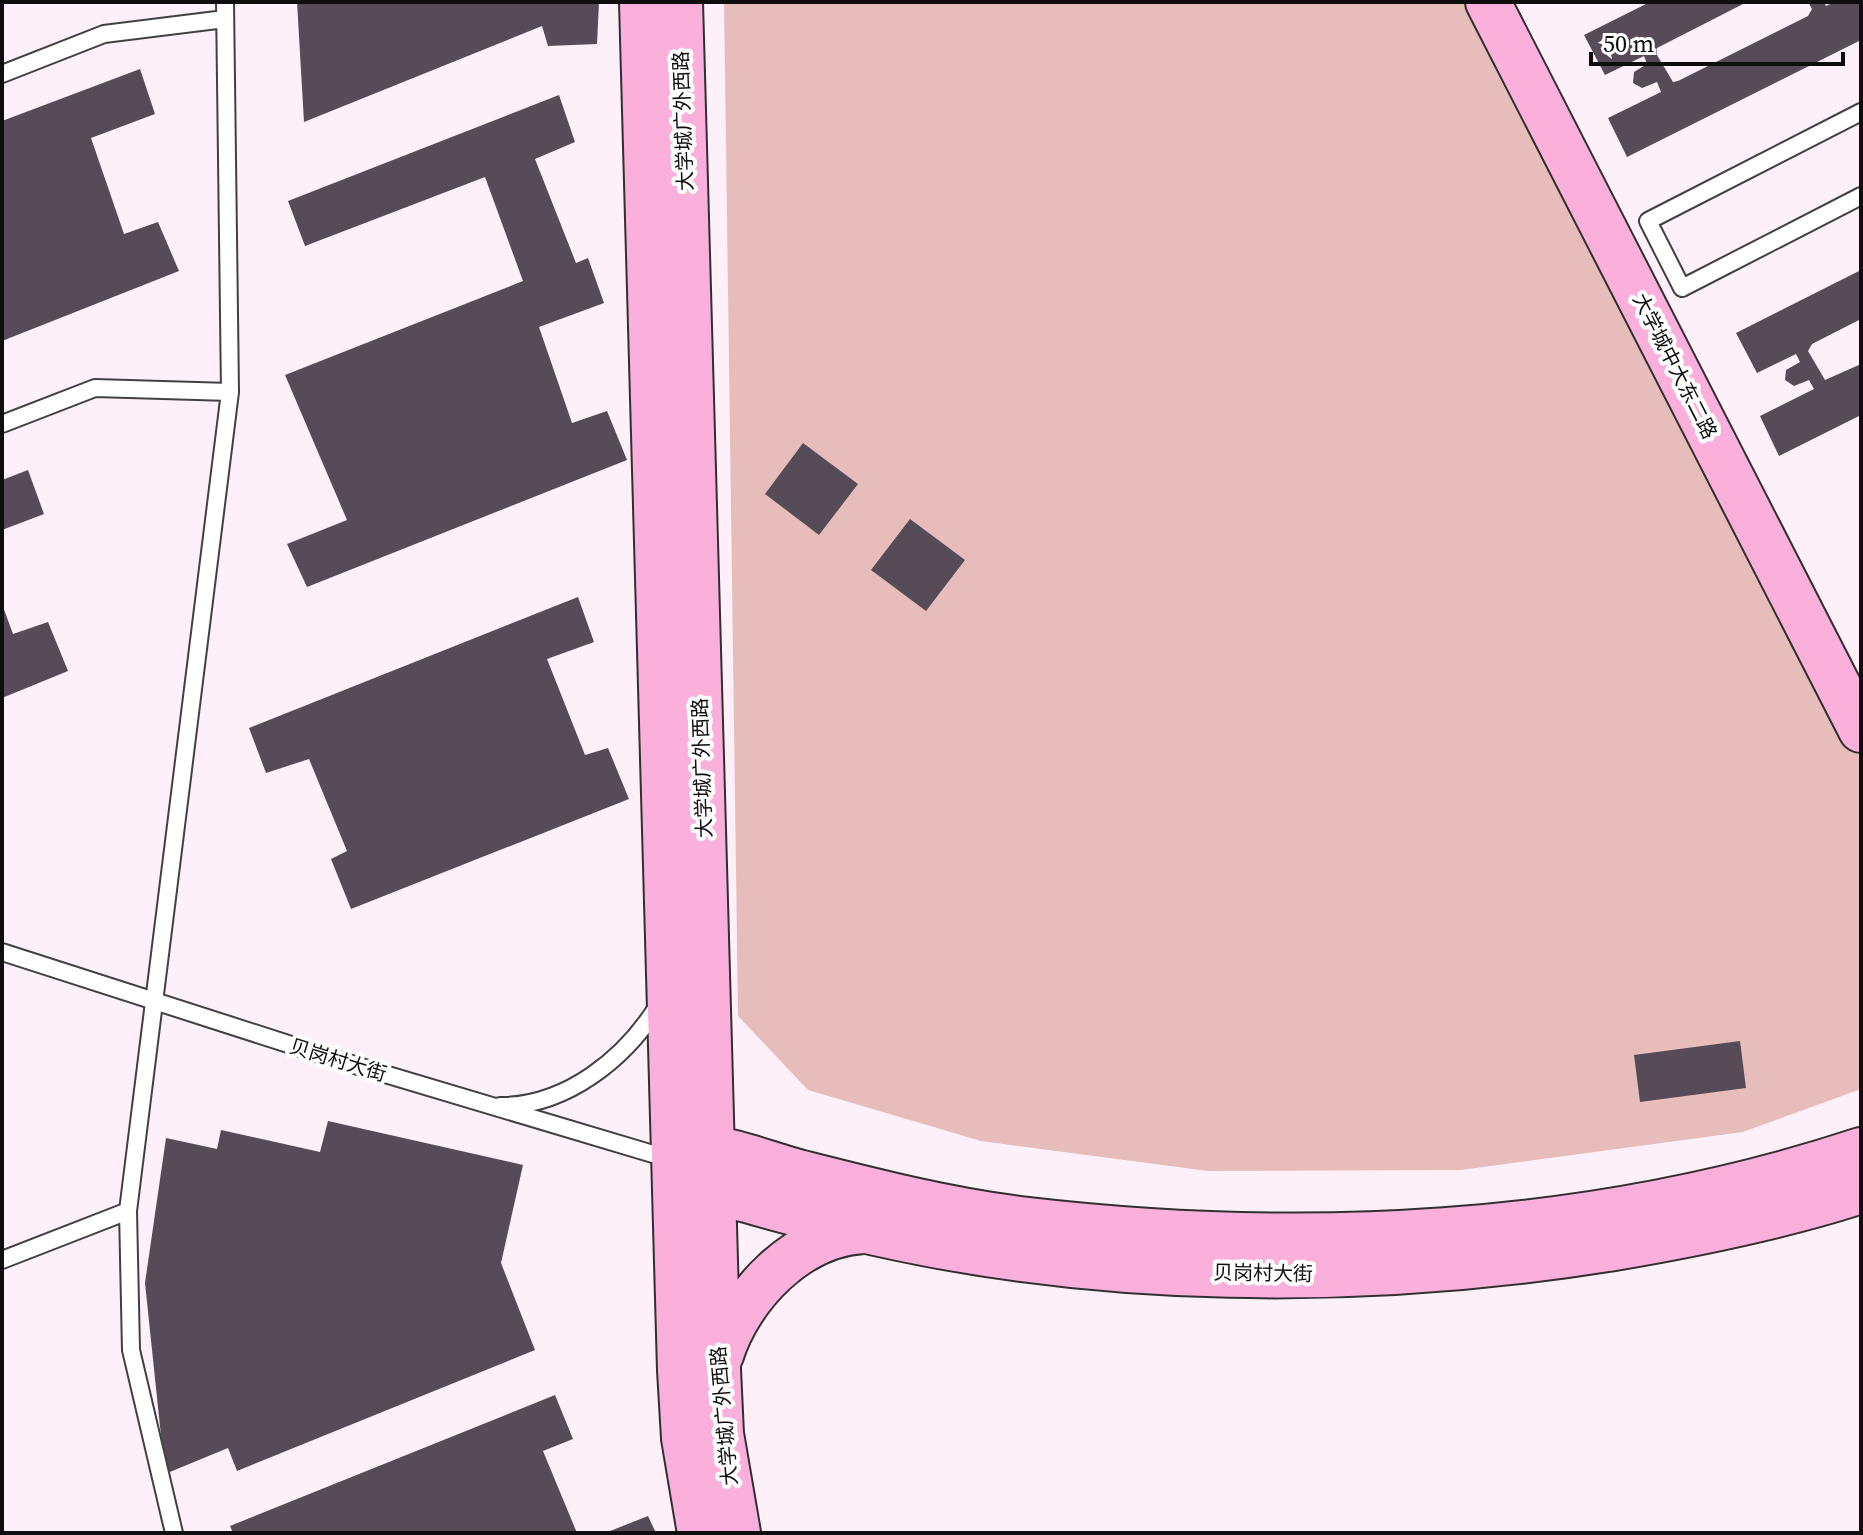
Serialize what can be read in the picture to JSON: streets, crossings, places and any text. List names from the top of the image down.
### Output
{
  "streets": {
    "main road": ["大学城广外西路", "大学城中大东二路", "贝岗村大街"]
  },
  "crossings": [
    ["大学城广外西路", "贝岗村大街"]
  ],
  "scale_bar": "50 m"
}
